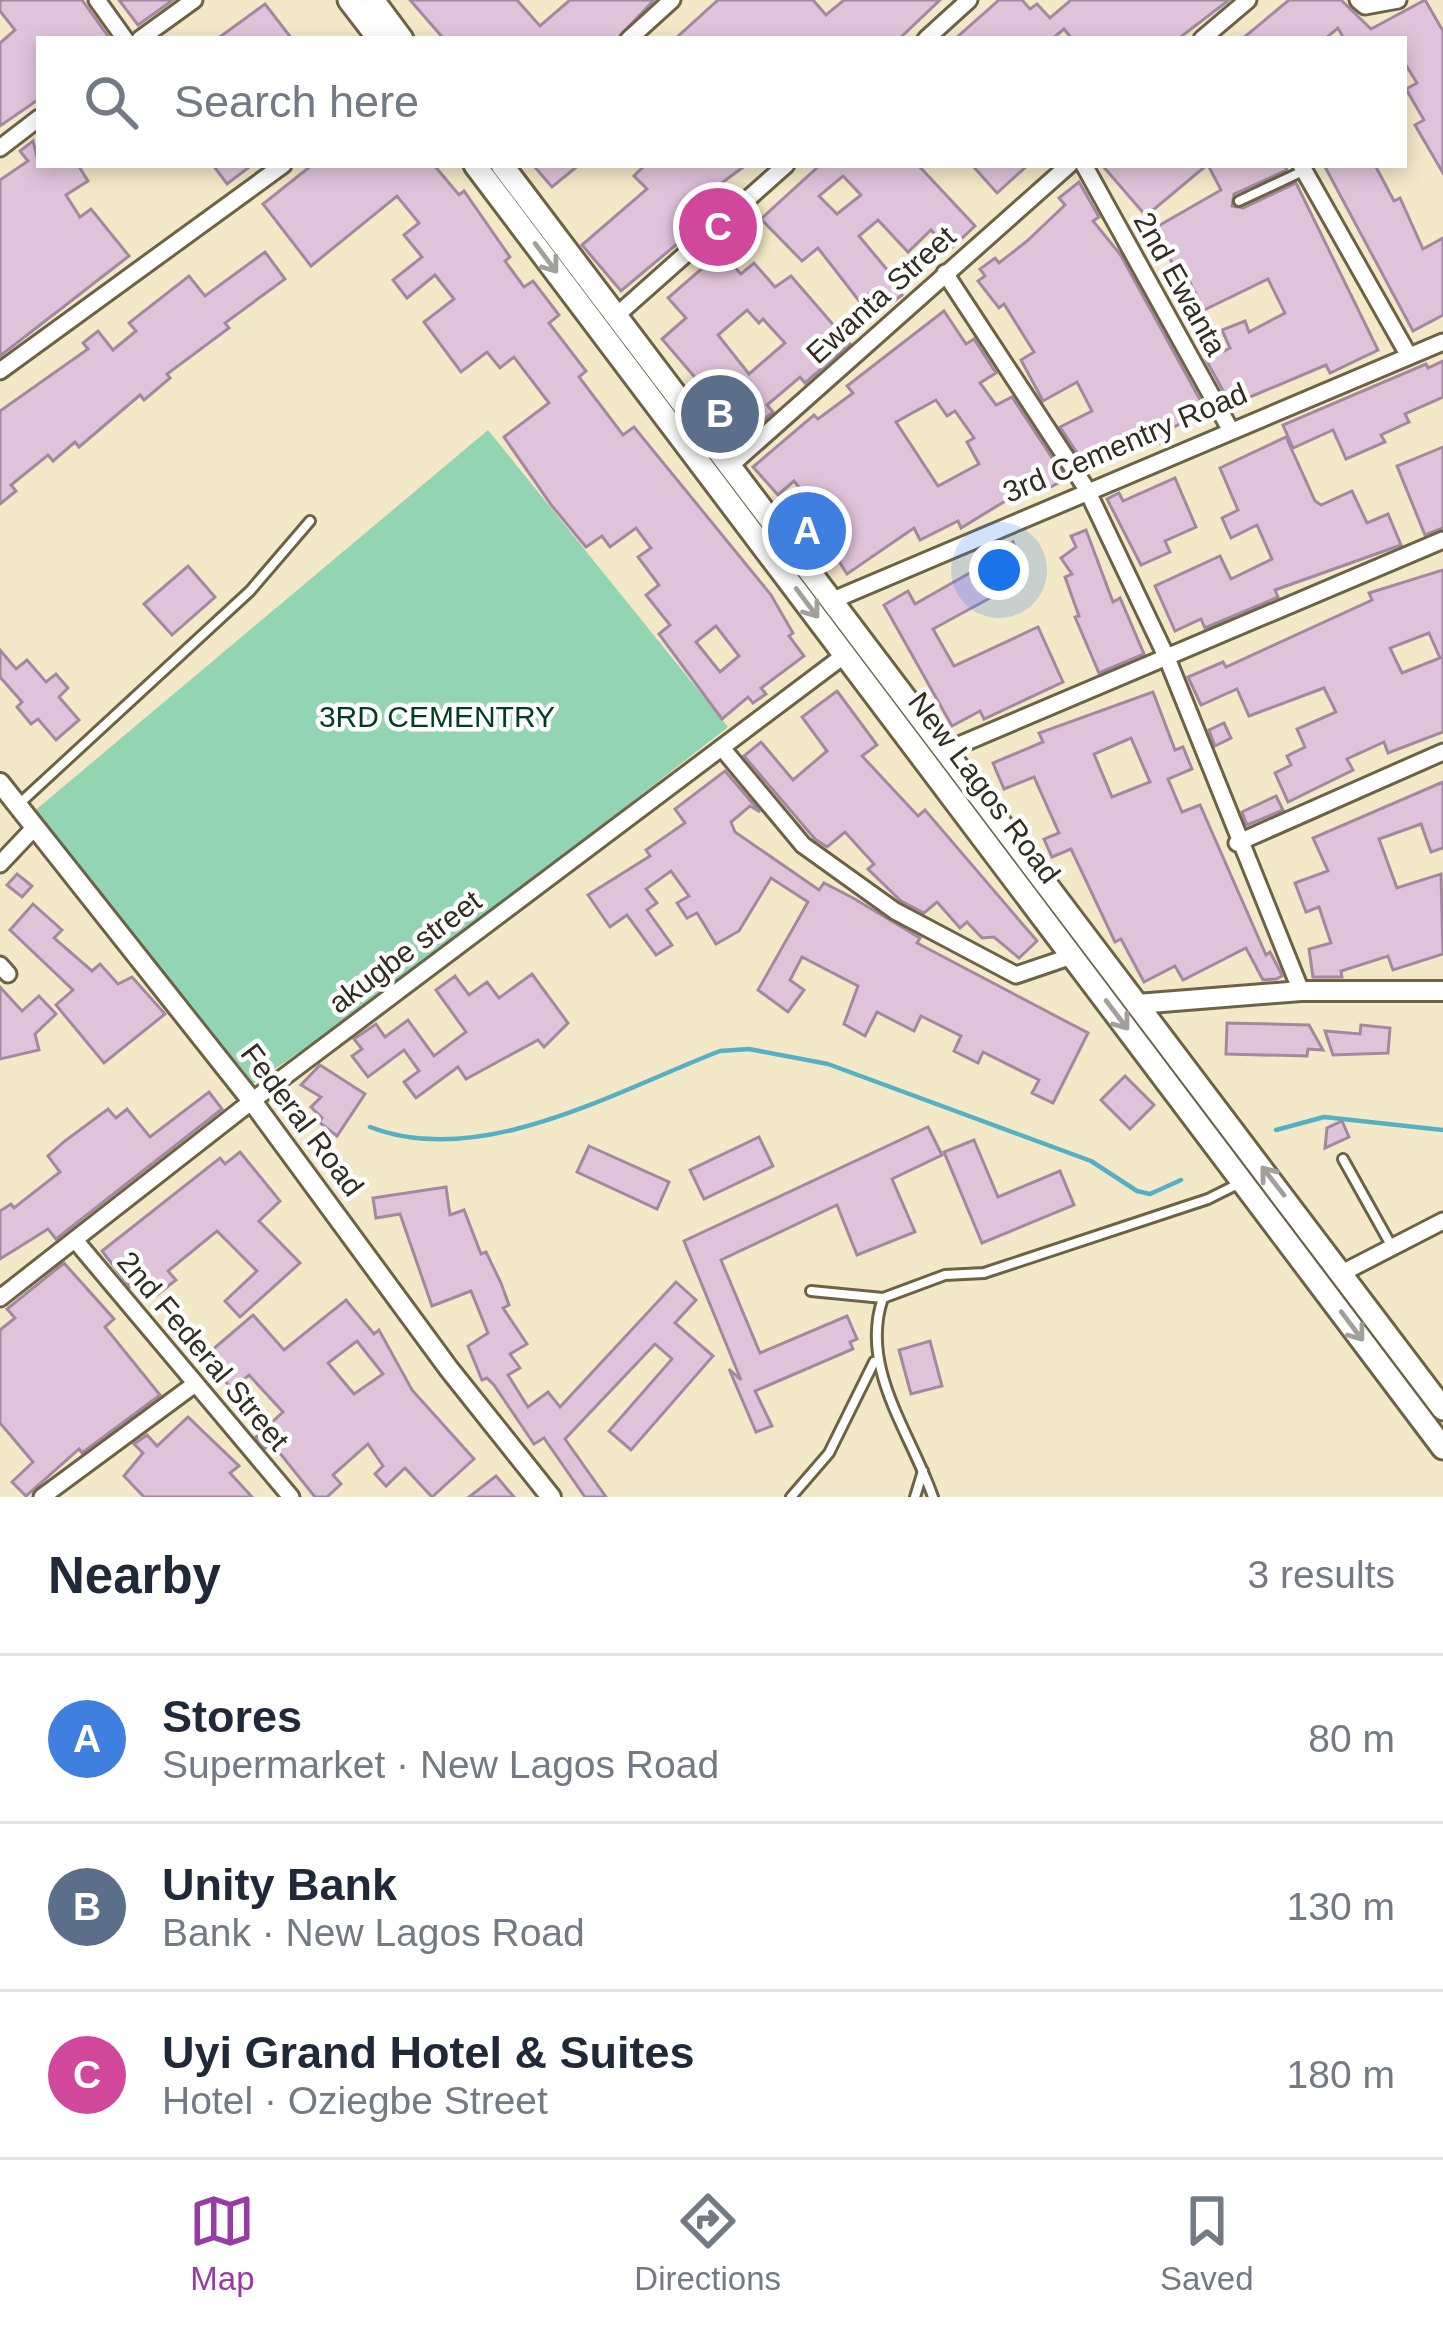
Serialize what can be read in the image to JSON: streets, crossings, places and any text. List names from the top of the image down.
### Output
{
  "streets": {
    "main road": ["New Lagos Road"],
    "street": [
      "2nd Ewanta",
      "Ewanta Street",
      "3rd Cementry Road",
      "akugbe street",
      "Federal Road",
      "2nd Federal Street"
    ]
  },
  "crossings": [
    ["2nd Ewanta", "3rd Cementry Road"],
    ["Ewanta Street", "New Lagos Road"],
    ["3rd Cementry Road", "New Lagos Road"],
    ["New Lagos Road", "akugbe street"],
    ["akugbe street", "Federal Road"],
    ["akugbe street", "2nd Federal Street"]
  ],
  "parks": ["3RD CEMENTRY"],
  "page": {
    "search": "Search here",
    "pins": ["C", "B", "A"],
    "heading": ["Nearby", "3 results"],
    "list": [
      {
        "mark": "A",
        "name": "Stores",
        "note": "Supermarket · New Lagos Road",
        "value": "80 m"
      },
      {
        "mark": "B",
        "name": "Unity Bank",
        "note": "Bank · New Lagos Road",
        "value": "130 m"
      },
      {
        "mark": "C",
        "name": "Uyi Grand Hotel & Suites",
        "note": "Hotel · Oziegbe Street",
        "value": "180 m"
      }
    ],
    "nav": ["Map", "Directions", "Saved"]
  }
}
